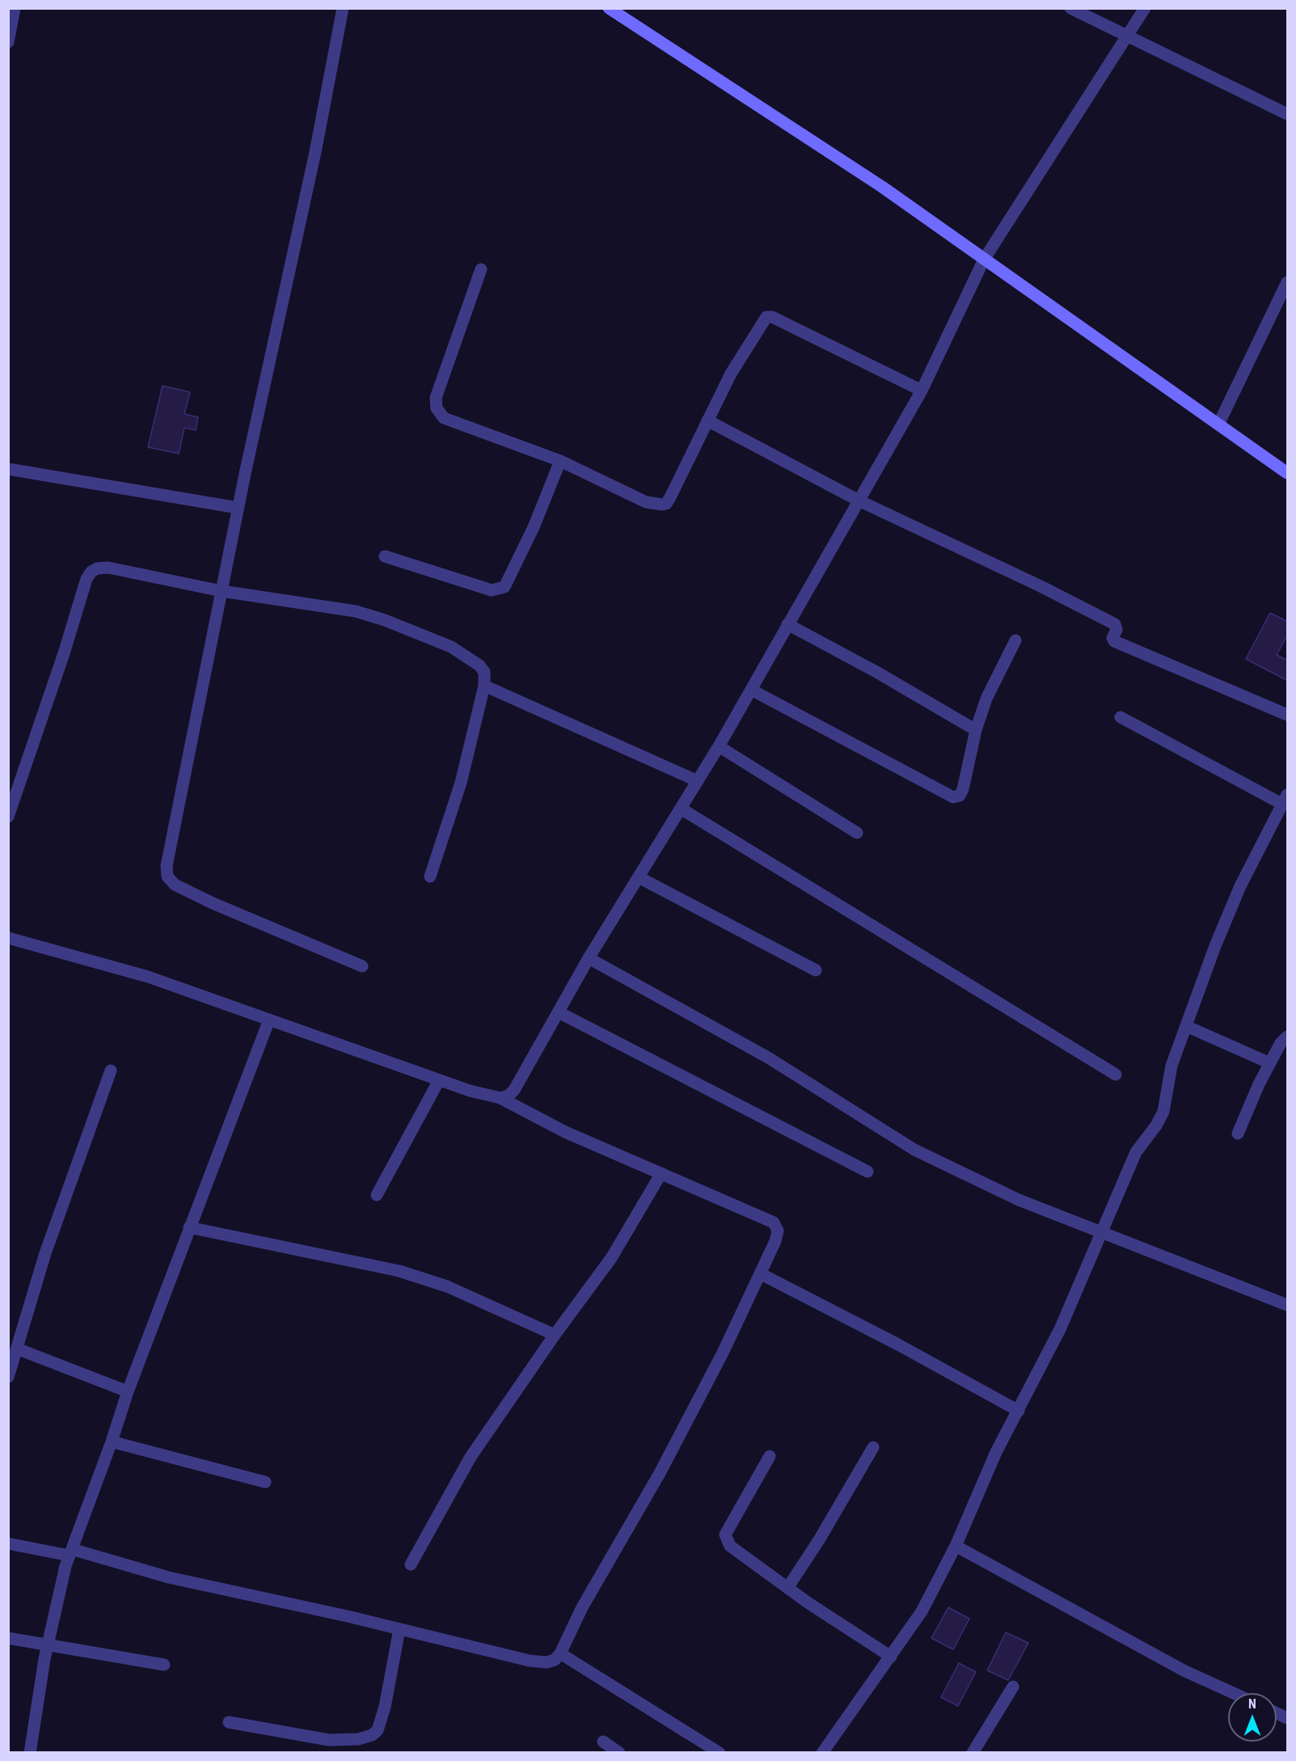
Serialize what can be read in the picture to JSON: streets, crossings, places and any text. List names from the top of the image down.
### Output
{
  "north": "top"
}
